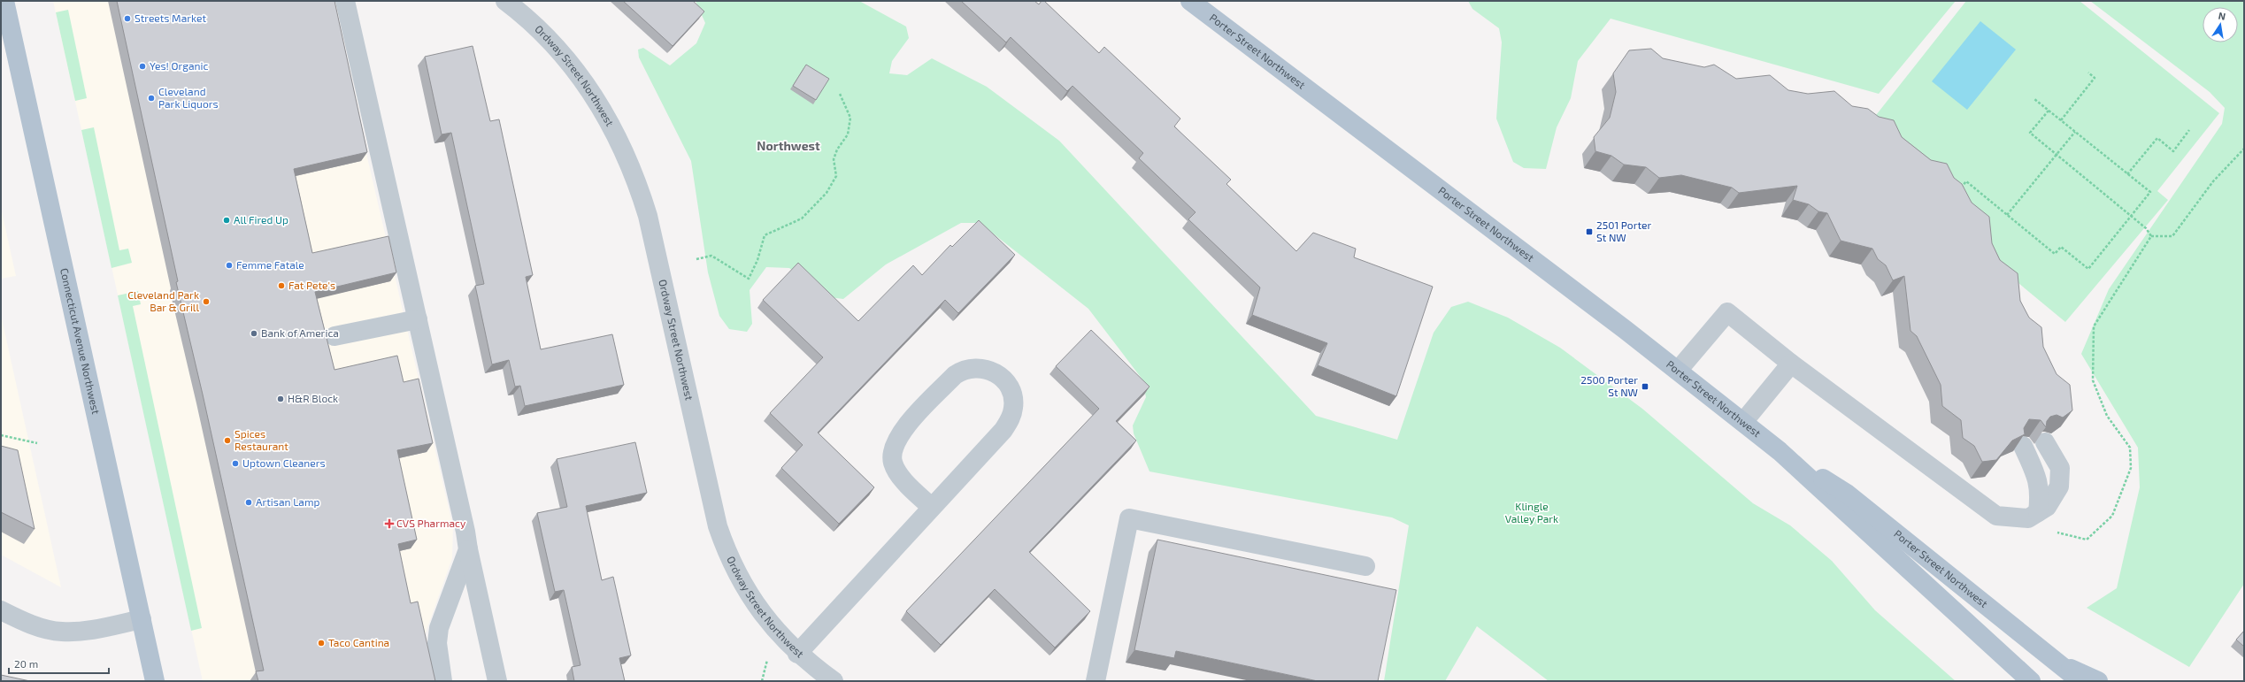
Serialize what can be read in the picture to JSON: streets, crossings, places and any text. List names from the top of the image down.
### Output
{
  "streets": {
    "main road": ["Porter Street Northwest", "Connecticut Avenue Northwest"],
    "street": ["Ordway Street Northwest"]
  },
  "districts": ["Northwest"],
  "parks": ["Klingle Valley Park"],
  "places": {
    "other": [
      "Streets Market",
      "Yes! Organic",
      "Cleveland Park Liquors",
      "All Fired Up",
      "Femme Fatale",
      "Fat Pete's",
      "Cleveland Park Bar & Grill",
      "Bank of America",
      "H&R Block",
      "Spices Restaurant",
      "Uptown Cleaners",
      "Artisan Lamp",
      "Taco Cantina"
    ],
    "transit": ["2501 Porter St NW", "2500 Porter St NW"],
    "health": ["CVS Pharmacy"]
  },
  "scale_bar": "20 m",
  "north": "top"
}
